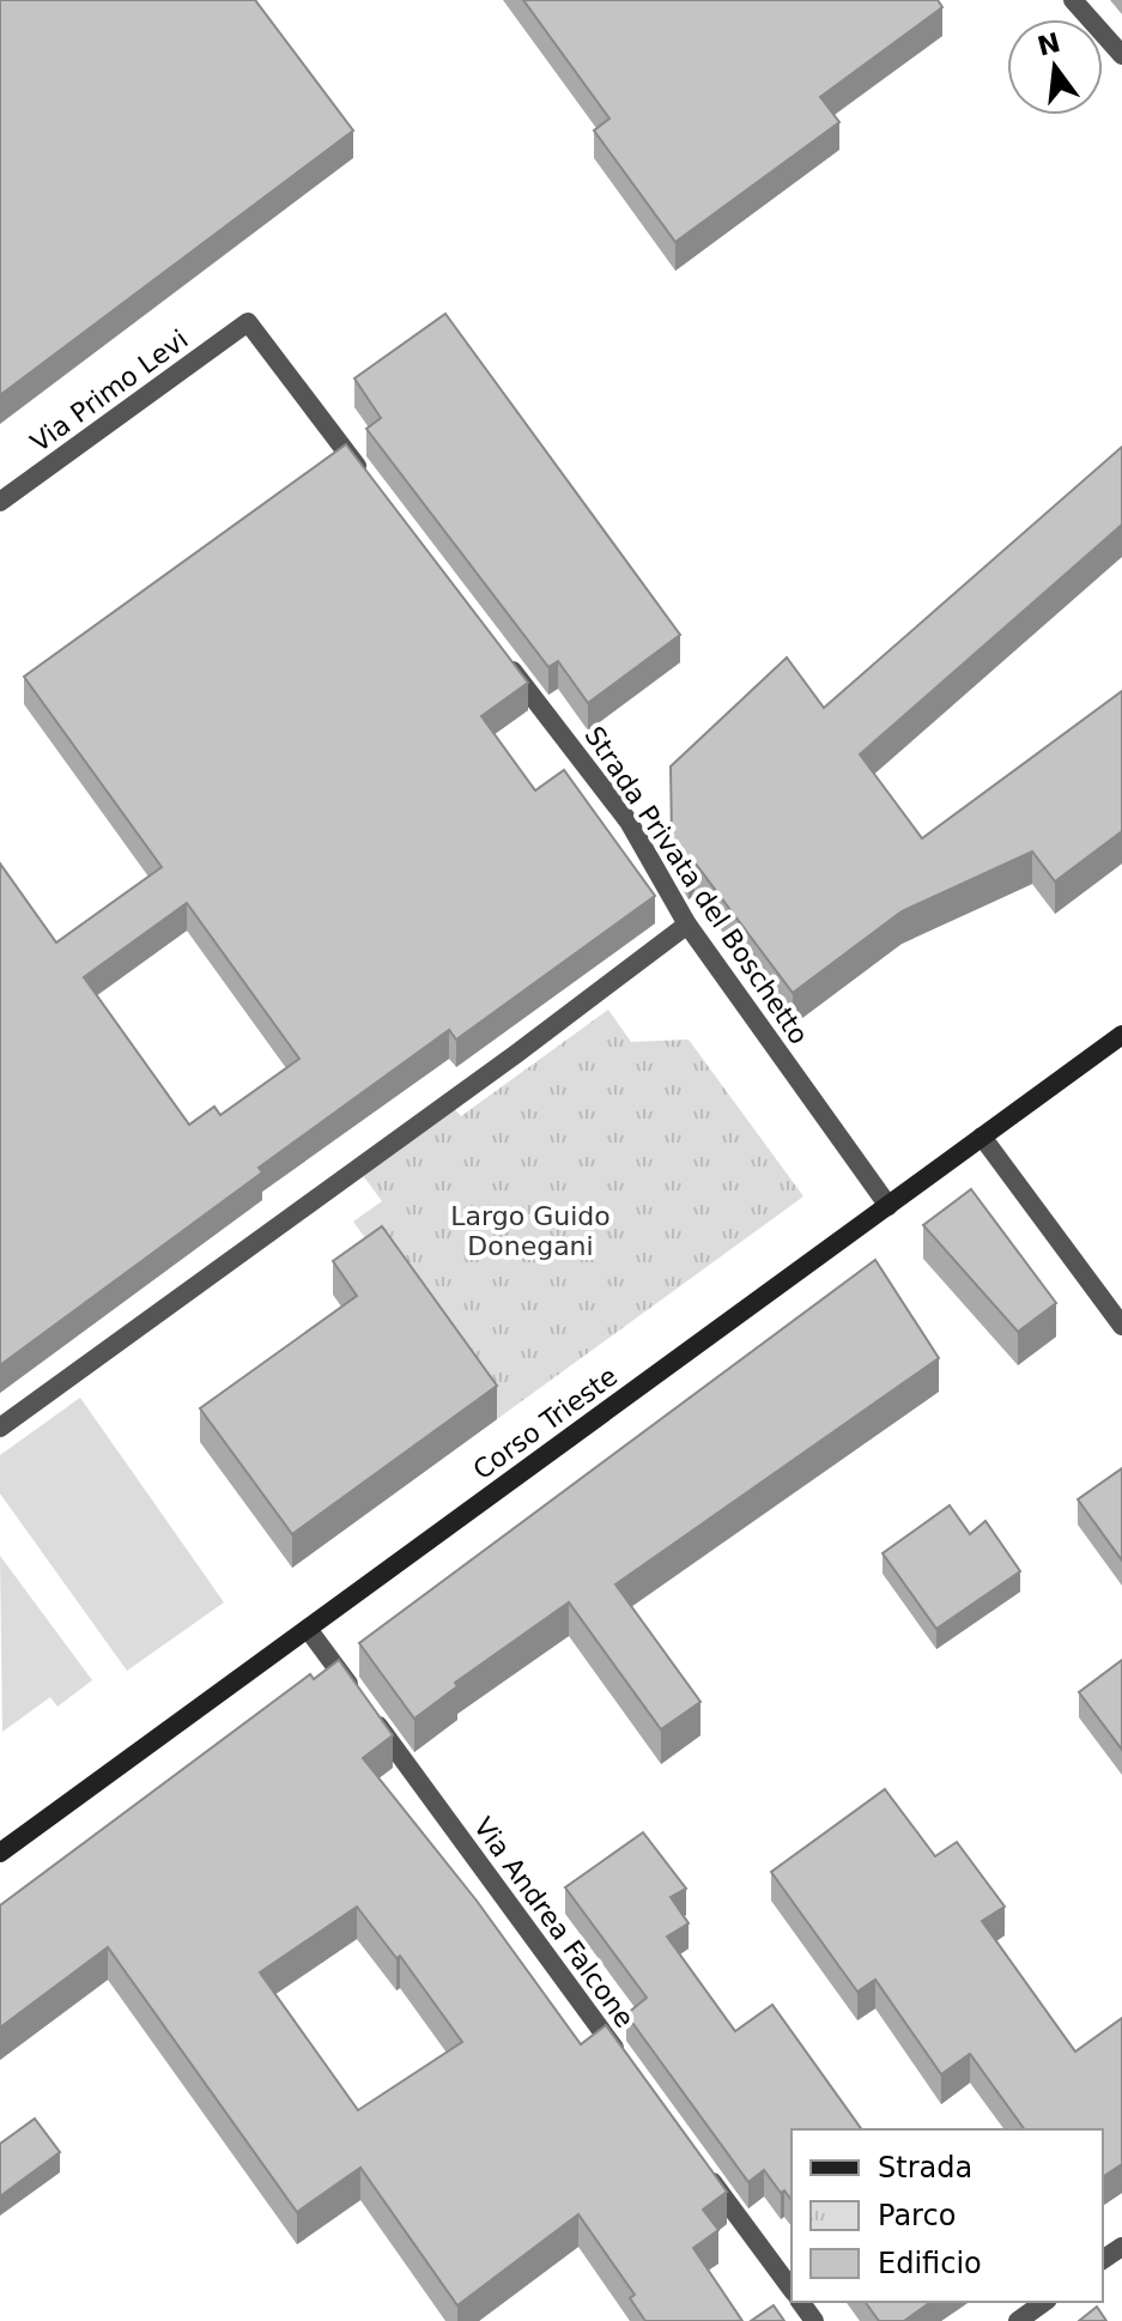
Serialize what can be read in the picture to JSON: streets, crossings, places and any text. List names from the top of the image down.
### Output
{
  "streets": {
    "main road": ["Corso Trieste"],
    "street": ["Via Primo Levi", "Strada Privata del Boschetto", "Via Andrea Falcone"]
  },
  "crossings": [
    ["Strada Privata del Boschetto", "Corso Trieste"],
    ["Corso Trieste", "Via Andrea Falcone"]
  ],
  "parks": ["Largo Guido Donegani"],
  "legend": ["Strada", "Parco", "Edificio"],
  "north": "top"
}
